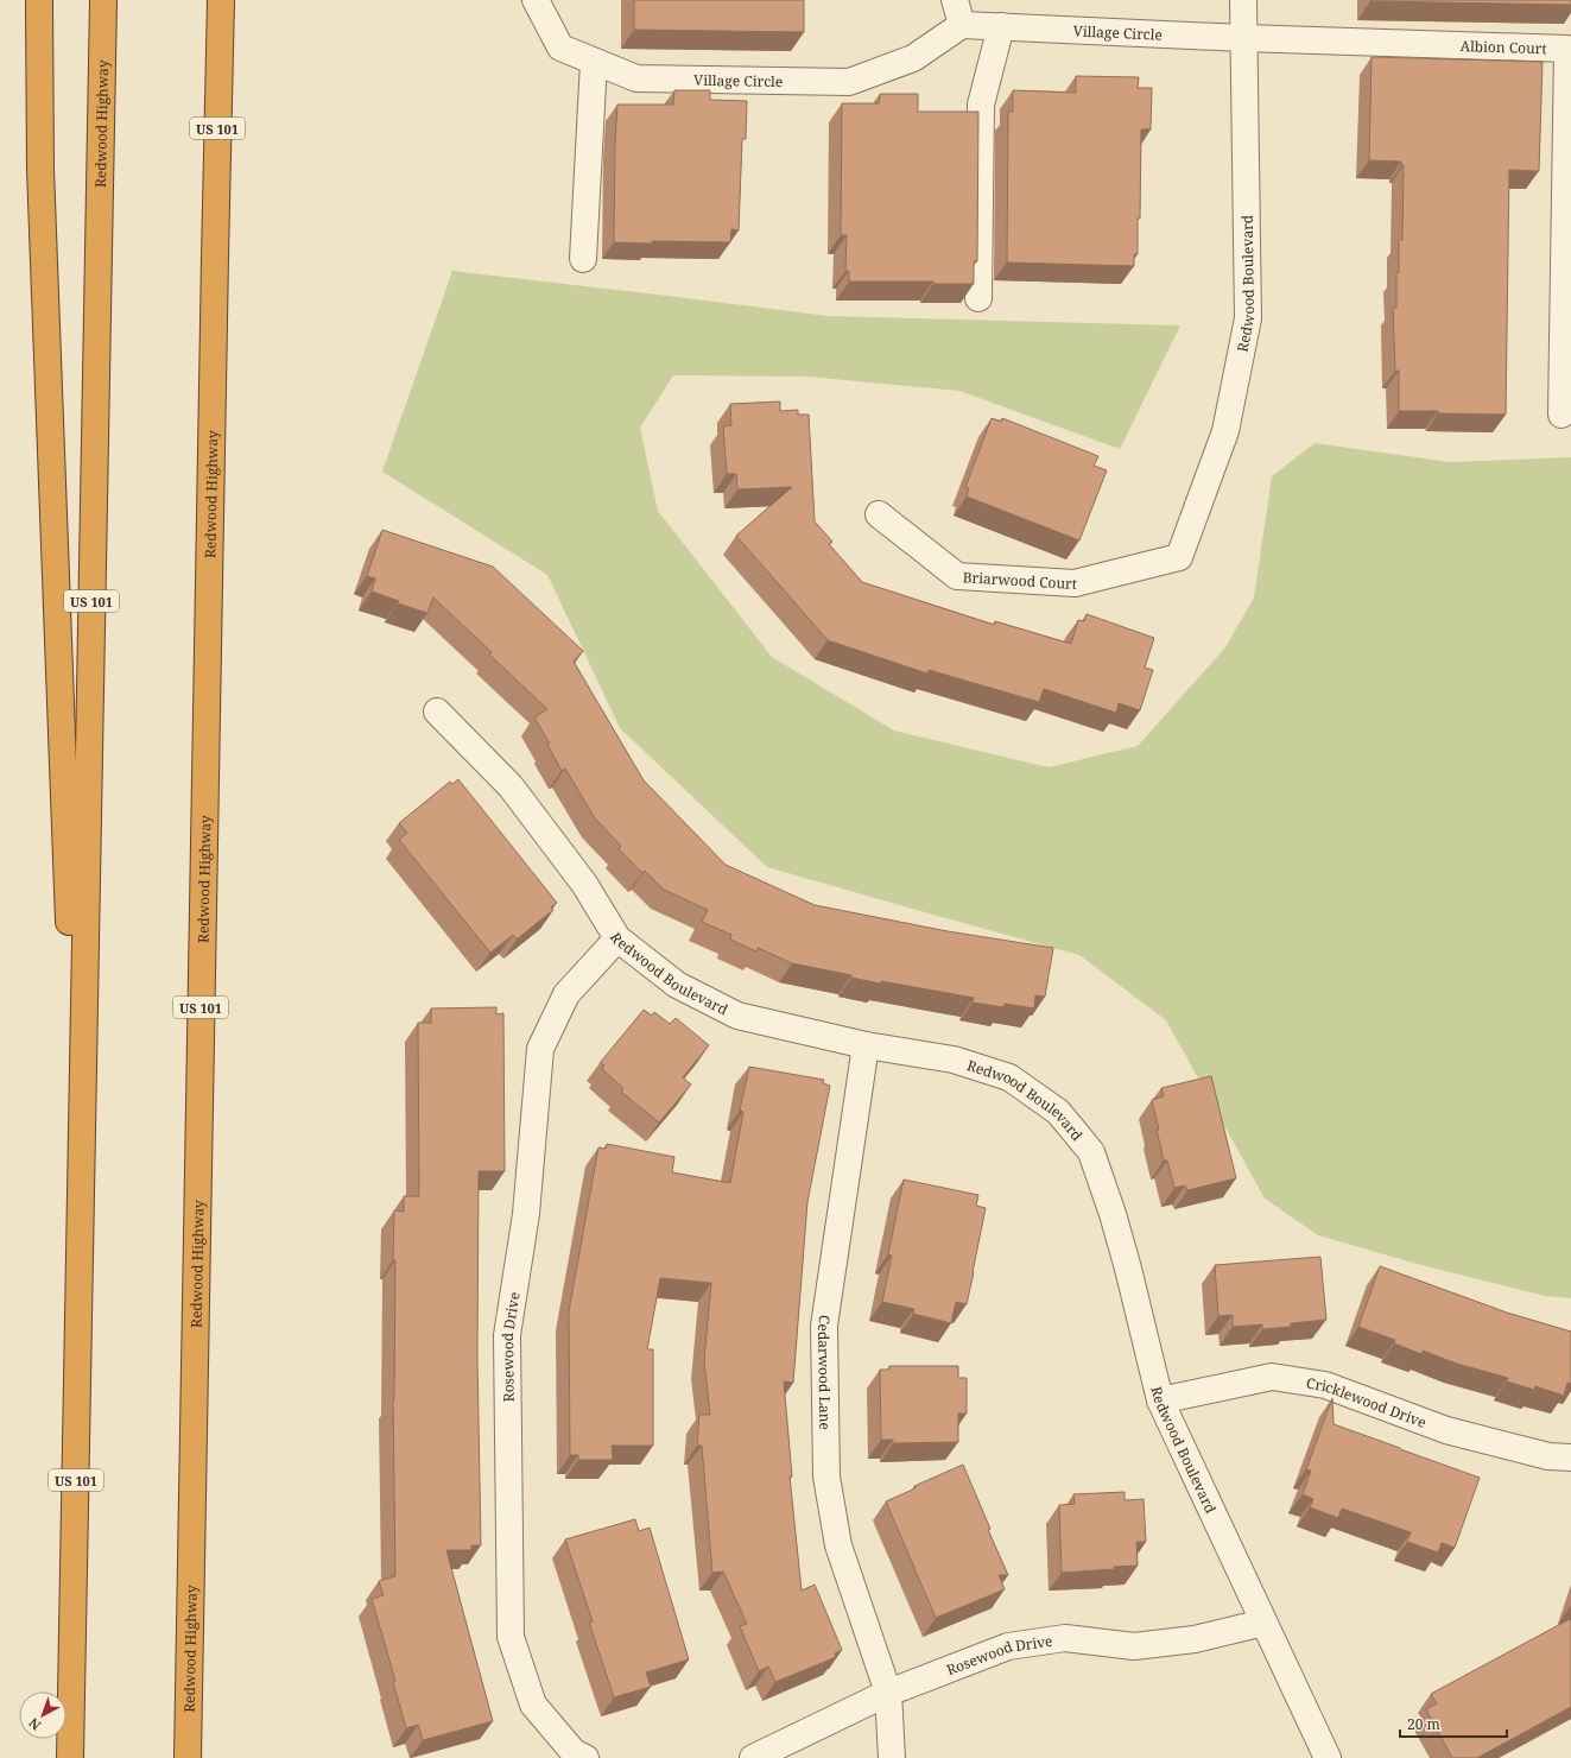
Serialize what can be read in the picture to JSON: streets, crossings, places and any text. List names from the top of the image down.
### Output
{
  "streets": {
    "highway": ["Redwood Highway", "US 101"],
    "street": [
      "Village Circle",
      "Albion Court",
      "Redwood Boulevard",
      "Briarwood Court",
      "Rosewood Drive",
      "Cedarwood Lane",
      "Cricklewood Drive"
    ]
  },
  "crossings": [
    ["Village Circle", "Albion Court"],
    ["Village Circle", "Redwood Boulevard"],
    ["Albion Court", "Redwood Boulevard"],
    ["Redwood Boulevard", "Briarwood Court"],
    ["Redwood Boulevard", "Rosewood Drive"],
    ["Redwood Boulevard", "Cedarwood Lane"],
    ["Redwood Boulevard", "Cricklewood Drive"],
    ["Rosewood Drive", "Cedarwood Lane"]
  ],
  "scale_bar": "20 m",
  "north": "bottom left"
}
